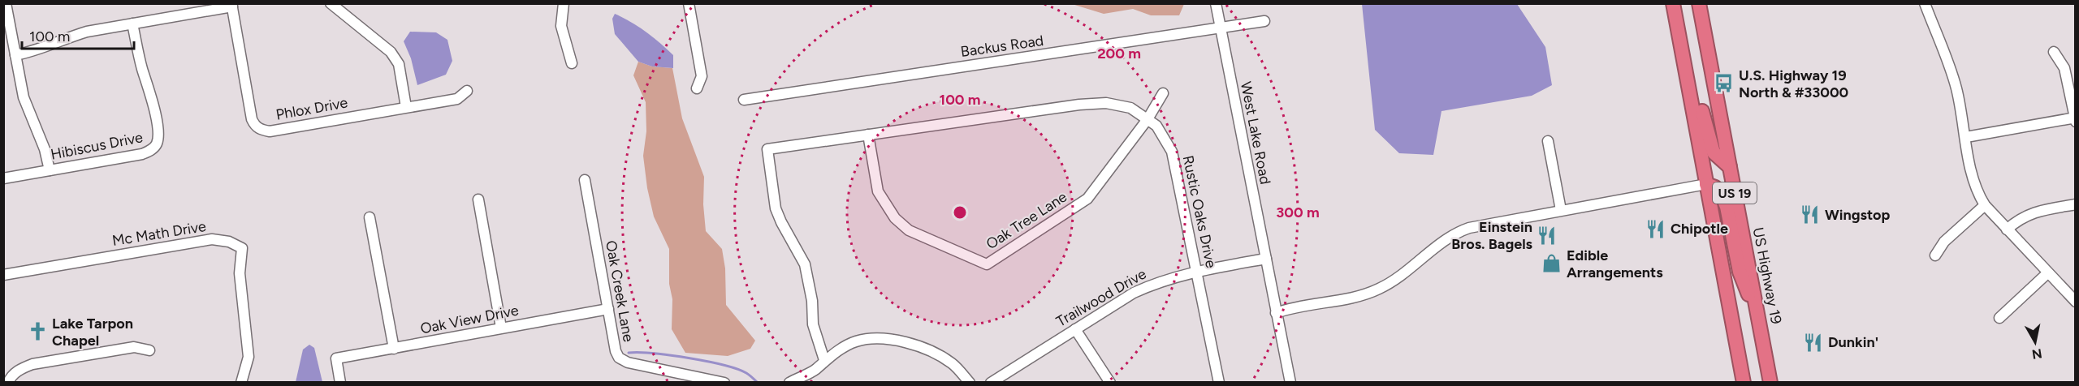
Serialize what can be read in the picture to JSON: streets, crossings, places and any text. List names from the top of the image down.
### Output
{
  "streets": {
    "highway": ["US 19", "US Highway 19"],
    "street": [
      "Backus Road",
      "Phlox Drive",
      "West Lake Road",
      "Hibiscus Drive",
      "Rustic Oaks Drive",
      "Oak Tree Lane",
      "Mc Math Drive",
      "Oak Creek Lane",
      "Trailwood Drive",
      "Oak View Drive"
    ]
  },
  "crossings": [
    ["Backus Road", "West Lake Road"],
    ["West Lake Road", "Trailwood Drive"],
    ["Rustic Oaks Drive", "Oak Tree Lane"],
    ["Rustic Oaks Drive", "Trailwood Drive"],
    ["Oak Creek Lane", "Oak View Drive"]
  ],
  "places": {
    "bus stop": ["U.S. Highway 19 North & #33000"],
    "restaurant": [
      "Wingstop",
      "Chipotle",
      "Einstein Bros. Bagels",
      "Dunkin'"
    ],
    "shop": ["Edible Arrangements"],
    "church": ["Lake Tarpon Chapel"]
  },
  "scale_bar": "100 m",
  "north": "bottom",
  "rings": ["200 m", "100 m", "300 m"]
}
